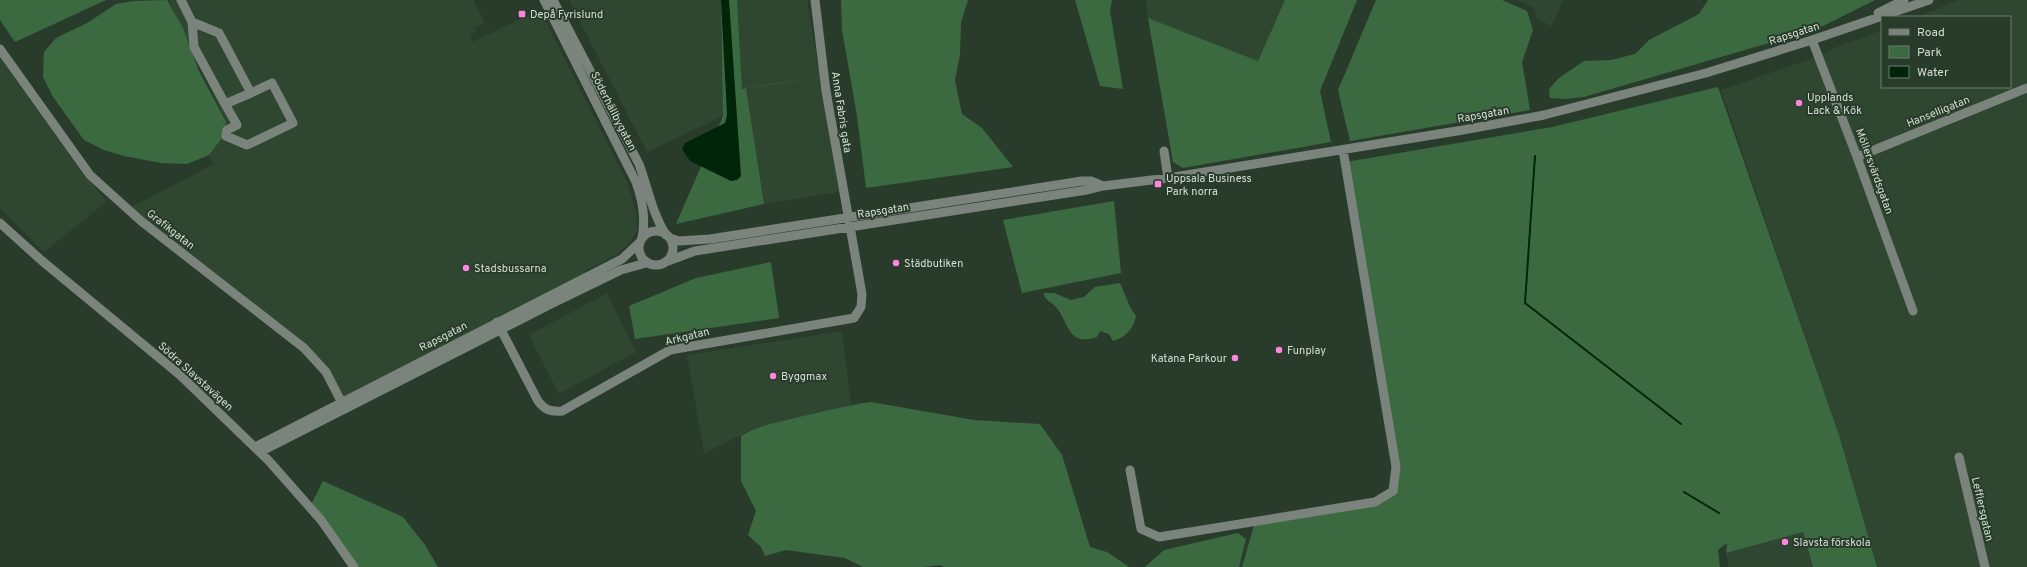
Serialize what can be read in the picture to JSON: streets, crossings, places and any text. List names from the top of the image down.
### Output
{
  "streets": {
    "street": [
      "Rapsgatan",
      "Söderhällbygatan",
      "Hanselligatan",
      "Anna Fabris gata",
      "Möllersvärdsgatan",
      "Grafikgatan",
      "Arkgatan",
      "Södra Slavstavägen",
      "Lefflersgatan"
    ]
  },
  "crossings": [
    ["Rapsgatan", "Söderhällbygatan"],
    ["Rapsgatan", "Anna Fabris gata"],
    ["Rapsgatan", "Möllersvärdsgatan"],
    ["Rapsgatan", "Grafikgatan"],
    ["Rapsgatan", "Arkgatan"],
    ["Rapsgatan", "Södra Slavstavägen"],
    ["Hanselligatan", "Möllersvärdsgatan"],
    ["Anna Fabris gata", "Arkgatan"]
  ],
  "places": {
    "transit": ["Depå Fyrislund", "Uppsala Business Park norra"],
    "other": [
      "Upplands Lack & Kök",
      "Städbutiken",
      "Stadsbussarna",
      "Funplay",
      "Katana Parkour",
      "Byggmax",
      "Slavsta förskola"
    ]
  },
  "legend": ["Road", "Park", "Water"]
}
